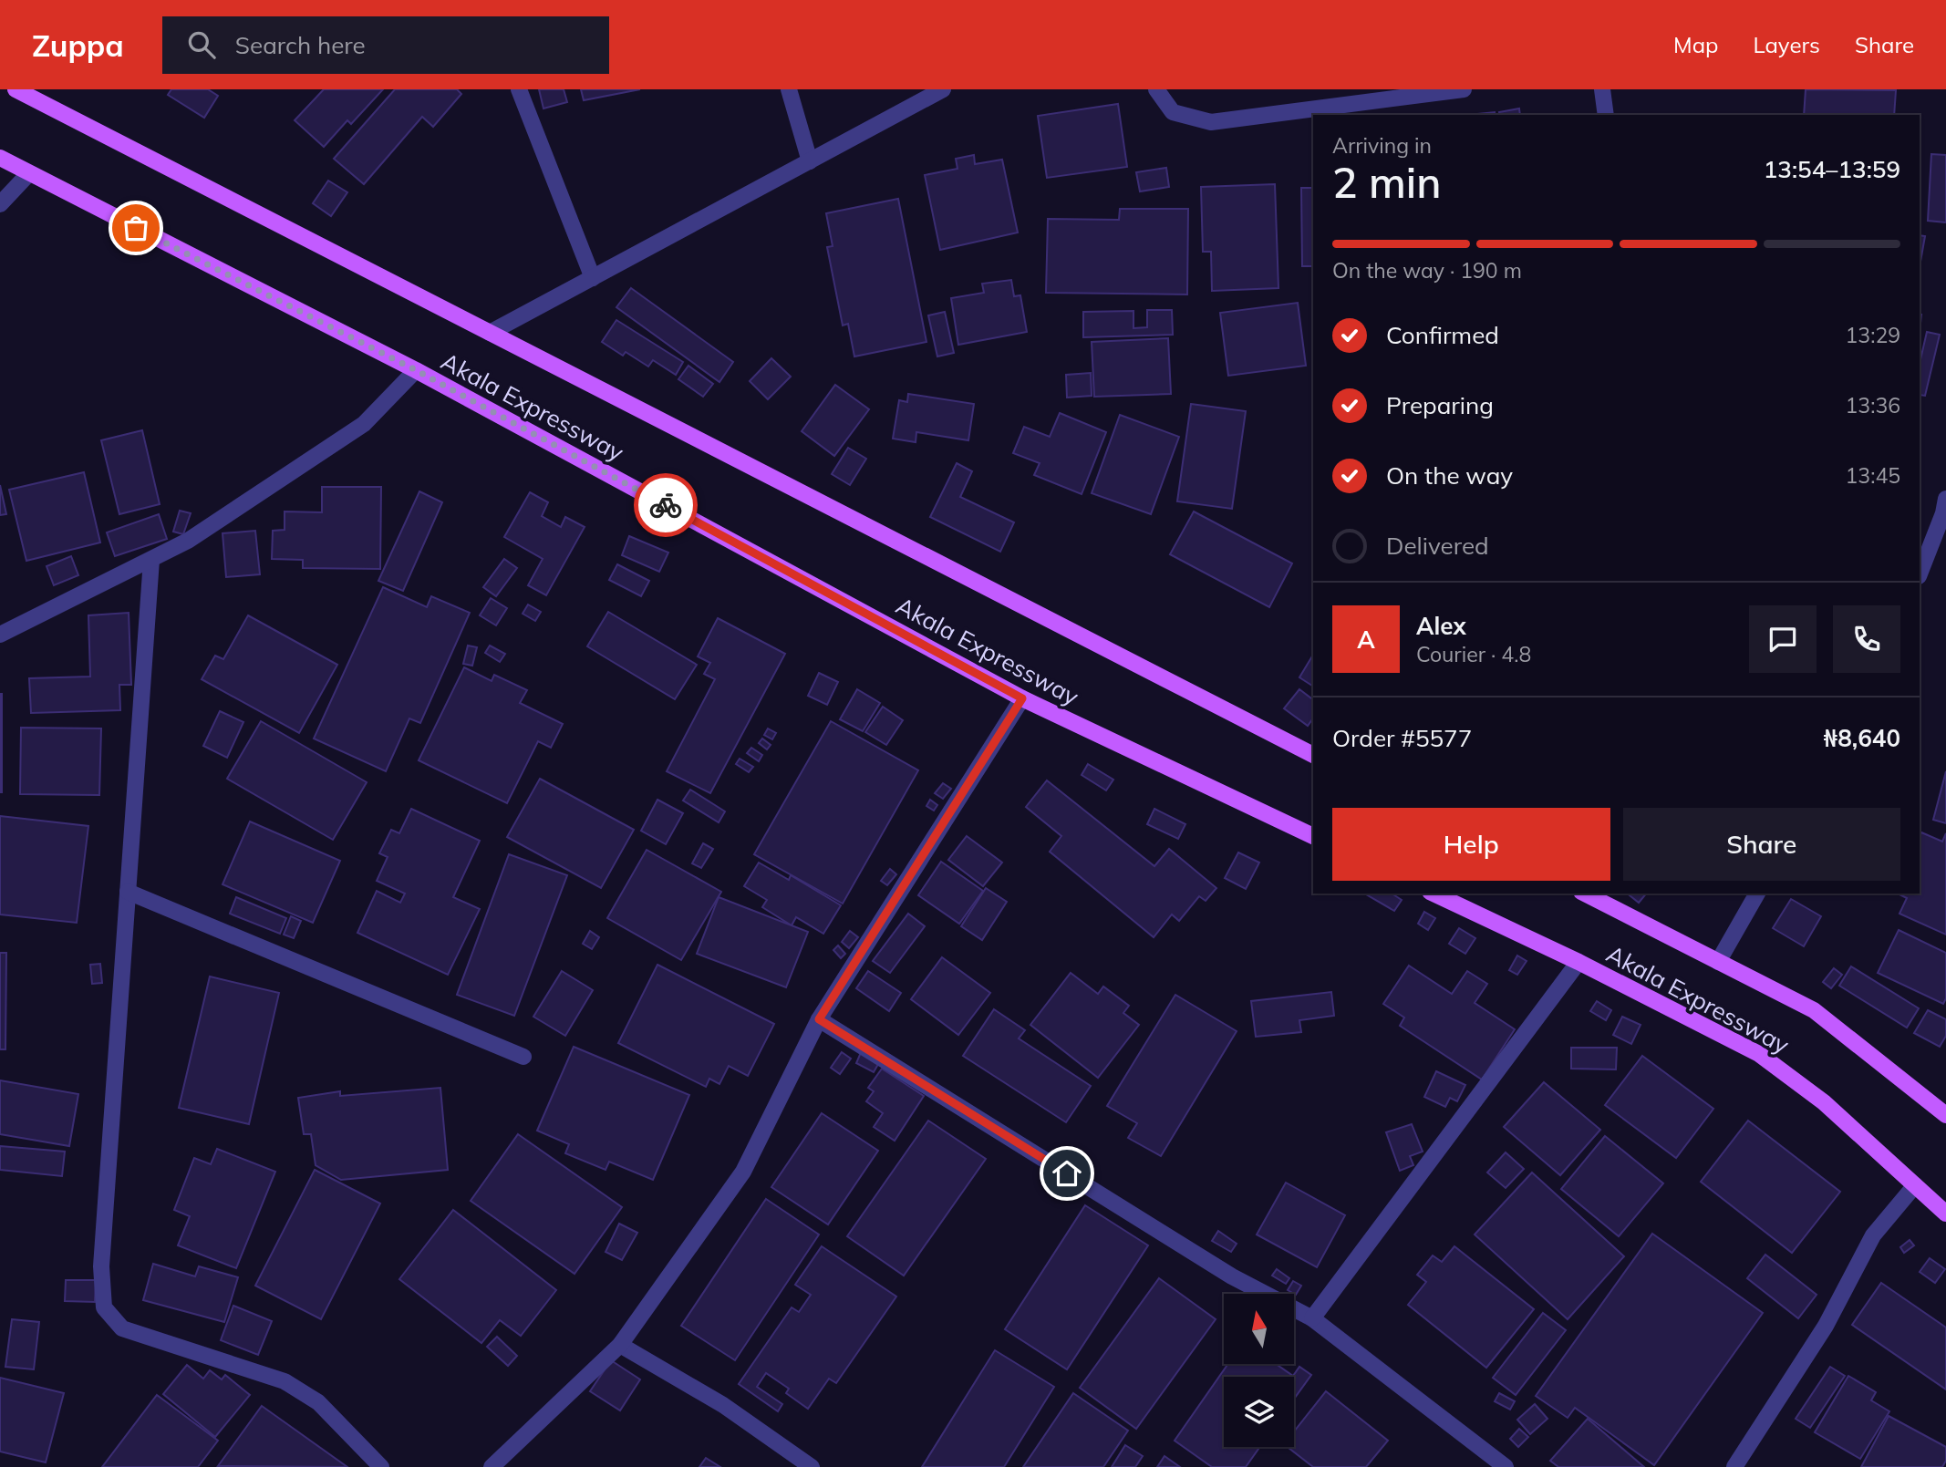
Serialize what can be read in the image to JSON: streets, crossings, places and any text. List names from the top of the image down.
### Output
{
  "streets": {
    "main road": ["Akala Expressway"]
  },
  "north": "top",
  "page": {
    "header": "Zuppa",
    "search": "Search here",
    "nav": ["Map", "Layers", "Share"],
    "heading": ["2 min", "Arriving in", "13:54–13:59"],
    "panel": [
      "Alex",
      "Courier · 4.8",
      "Order #5577",
      "₦8,640"
    ],
    "bar": "On the way · 190 m",
    "list": [
      ["Confirmed", "13:29"],
      ["Preparing", "13:36"],
      ["On the way", "13:45"],
      "Delivered"
    ],
    "round": "A",
    "buttons": ["Help", "Share"]
  }
}
